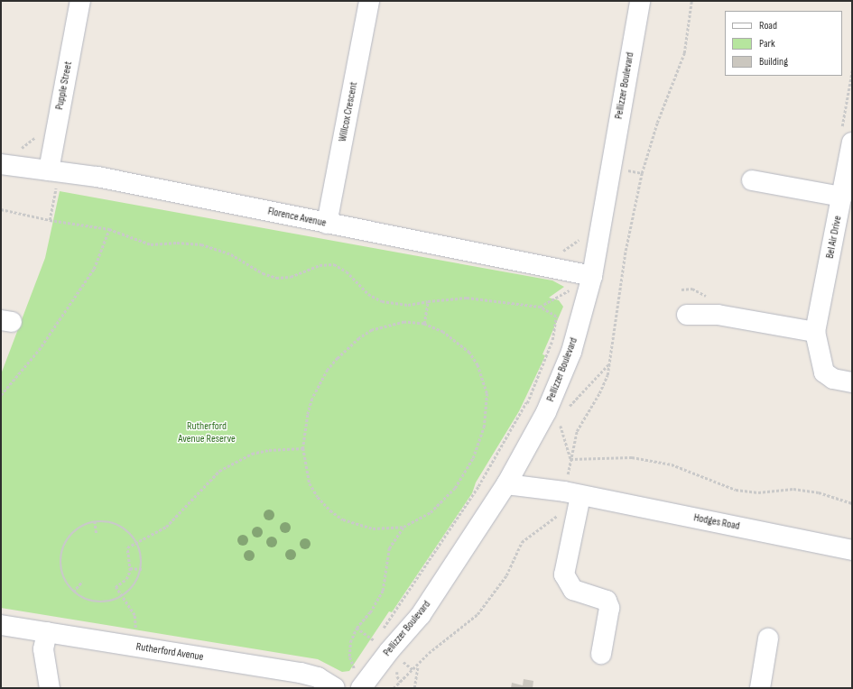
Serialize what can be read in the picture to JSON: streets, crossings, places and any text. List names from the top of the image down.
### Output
{
  "streets": {
    "street": [
      "Pupple Street",
      "Pellizzer Boulevard",
      "Willcox Crescent",
      "Florence Avenue",
      "Bel Air Drive",
      "Hodges Road",
      "Rutherford Avenue"
    ]
  },
  "crossings": [
    ["Pupple Street", "Florence Avenue"],
    ["Pellizzer Boulevard", "Florence Avenue"],
    ["Pellizzer Boulevard", "Hodges Road"],
    ["Willcox Crescent", "Florence Avenue"]
  ],
  "parks": ["Rutherford Avenue Reserve"],
  "legend": ["Road", "Park", "Building"]
}
